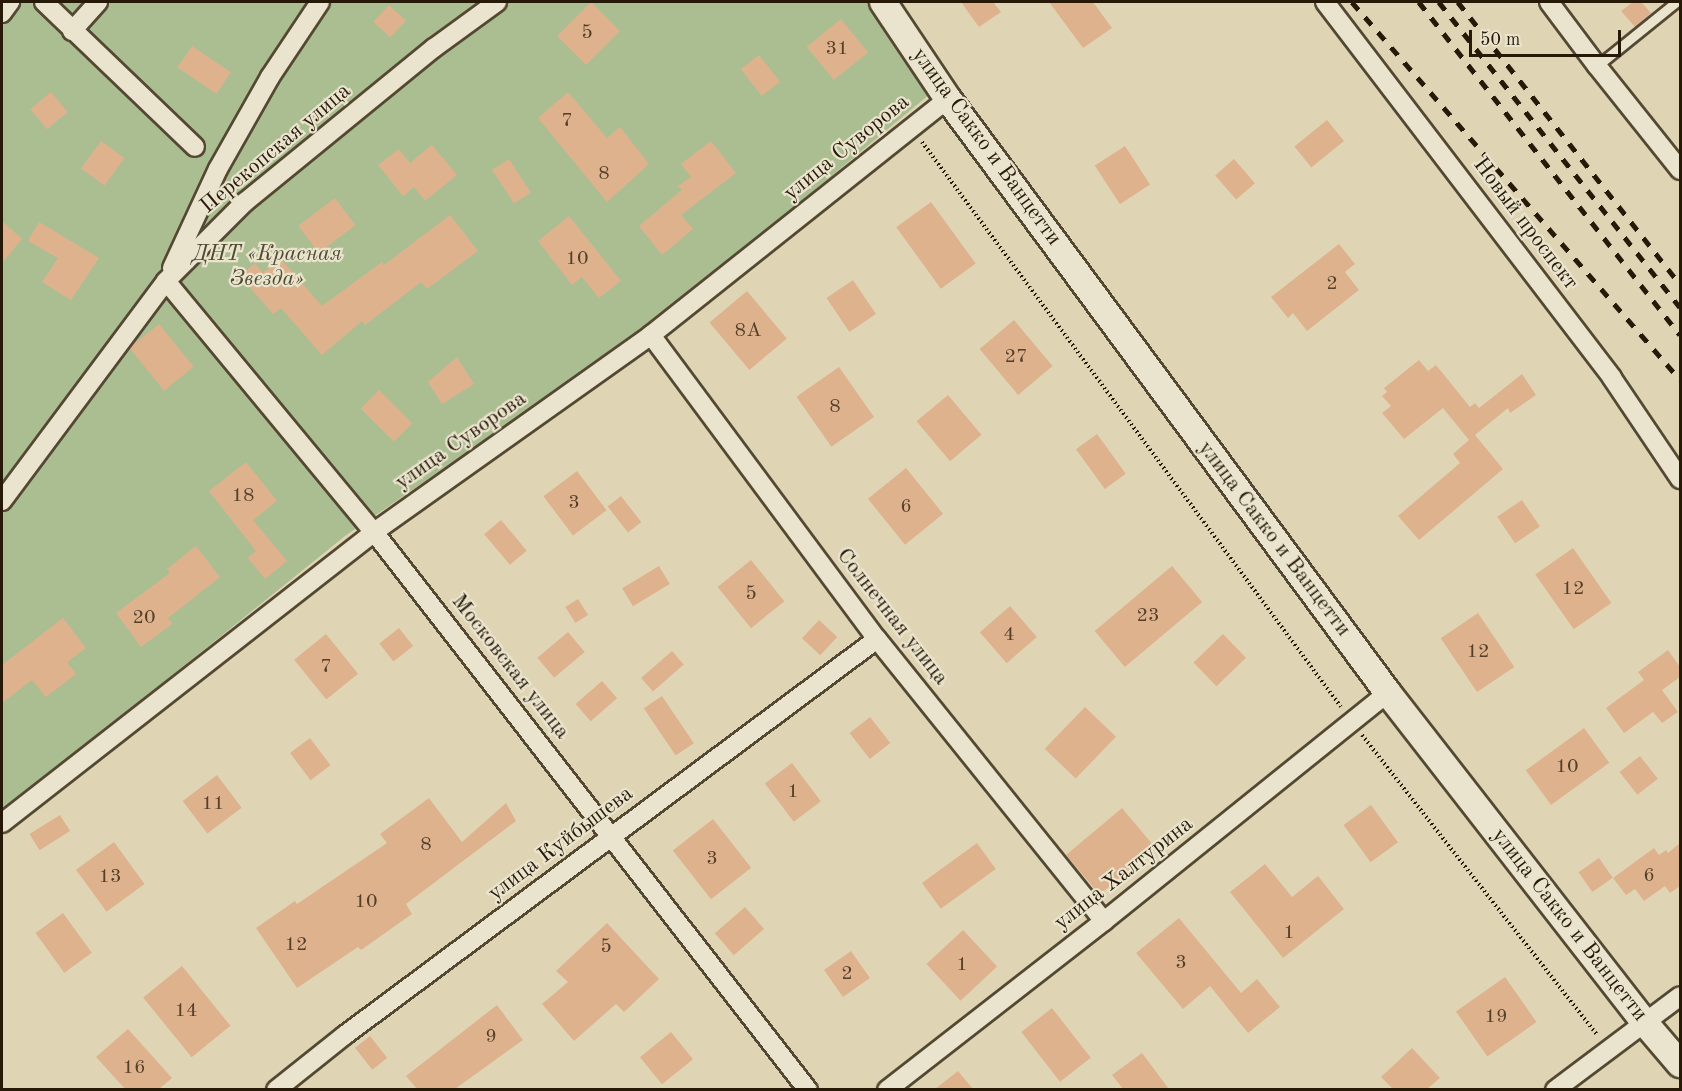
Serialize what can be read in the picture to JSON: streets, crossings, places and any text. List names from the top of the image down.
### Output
{
  "streets": {
    "main road": ["улица Сакко и Ванцетти"],
    "street": [
      "улица Суворова",
      "Перекопская улица",
      "Новый проспект",
      "Солнечная улица",
      "Московская улица",
      "улица Куйбышева",
      "улица Халтурина"
    ]
  },
  "crossings": [
    ["улица Сакко и Ванцетти", "улица Суворова"],
    ["улица Сакко и Ванцетти", "улица Халтурина"],
    ["улица Суворова", "Солнечная улица"],
    ["улица Суворова", "Московская улица"],
    ["Перекопская улица", "Московская улица"],
    ["Солнечная улица", "улица Куйбышева"],
    ["Солнечная улица", "улица Халтурина"],
    ["Московская улица", "улица Куйбышева"]
  ],
  "parks": ["ДНТ «Красная Звезда»"],
  "house_numbers": [
    "5",
    "31",
    "7",
    "8",
    "10",
    "2",
    "8А",
    "27",
    "8",
    "18",
    "3",
    "6",
    "12",
    "5",
    "23",
    "20",
    "4",
    "12",
    "7",
    "10",
    "1",
    "11",
    "8",
    "3",
    "6",
    "13",
    "10",
    "1",
    "12",
    "5",
    "3",
    "1",
    "2",
    "14",
    "19",
    "9",
    "16"
  ],
  "scale_bar": "50 m"
}
